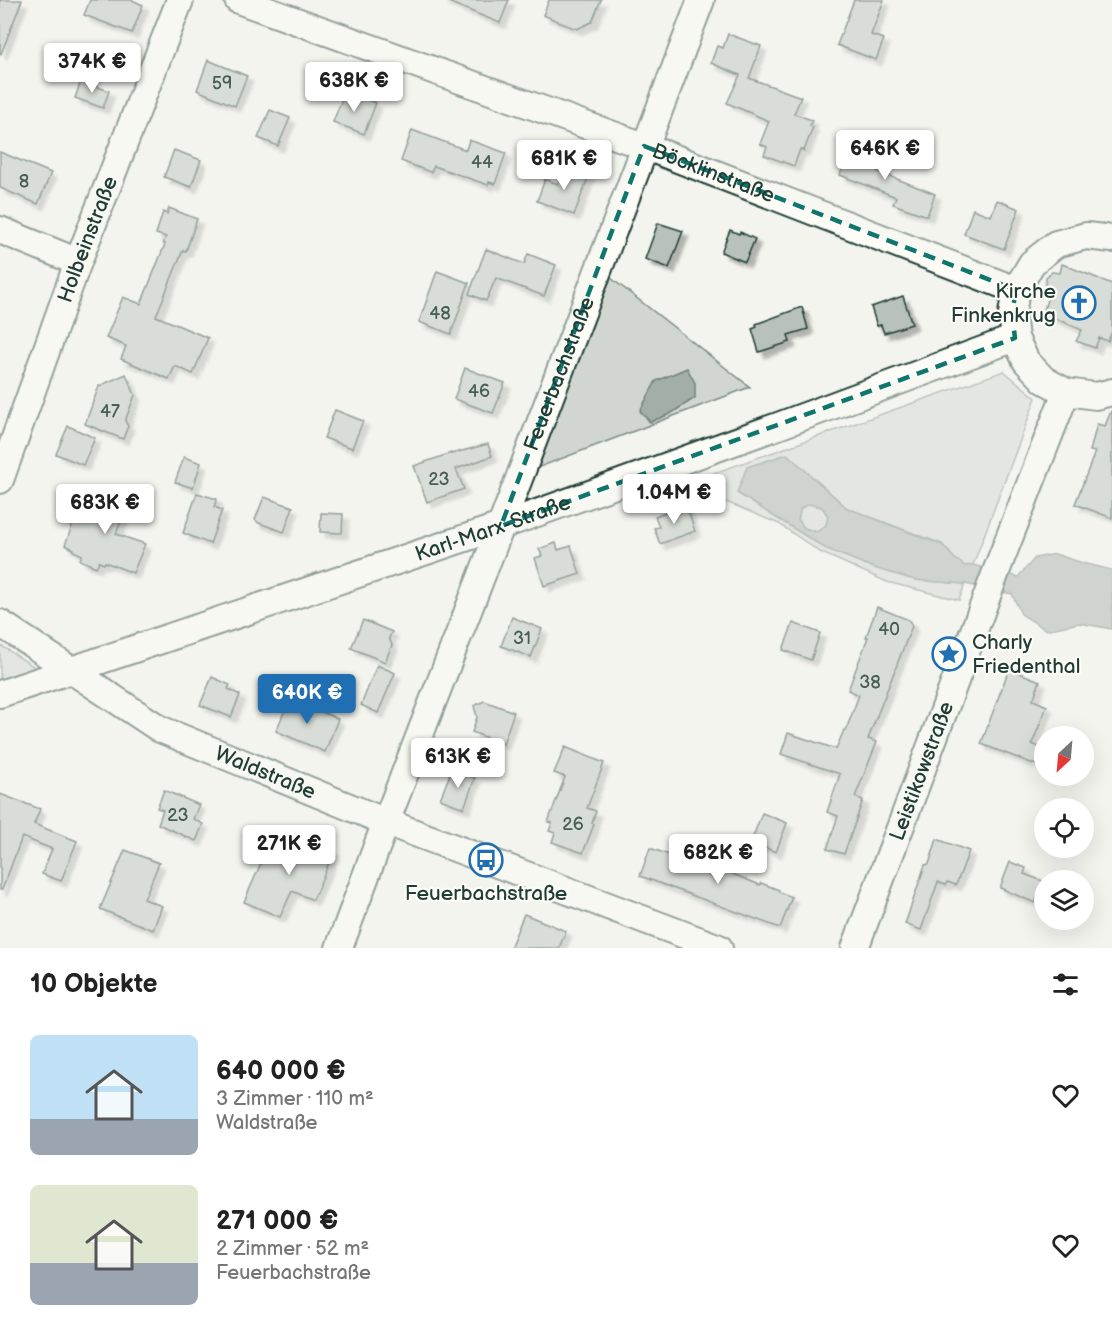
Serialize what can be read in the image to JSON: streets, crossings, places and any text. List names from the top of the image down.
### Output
{
  "streets": {
    "street": [
      "Böcklinstraße",
      "Holbeinstraße",
      "Feuerbachstraße",
      "Karl-Marx-Straße",
      "Leistikowstraße",
      "Waldstraße"
    ]
  },
  "crossings": [
    ["Böcklinstraße", "Feuerbachstraße"],
    ["Feuerbachstraße", "Karl-Marx-Straße"],
    ["Feuerbachstraße", "Waldstraße"],
    ["Karl-Marx-Straße", "Waldstraße"]
  ],
  "places": {
    "church": ["Kirche Finkenkrug"],
    "place": ["Charly Friedenthal"],
    "bus stop": ["Feuerbachstraße"]
  },
  "house_numbers": [
    "59",
    "44",
    "8",
    "48",
    "46",
    "47",
    "23",
    "40",
    "31",
    "38",
    "23",
    "26"
  ],
  "north": "bottom left",
  "page": {
    "price": [
      "374K €",
      "638K €",
      "646K €",
      "681K €",
      "1.04M €",
      "683K €",
      "640K €",
      "613K €",
      "271K €",
      "682K €"
    ],
    "heading": "10 Objekte",
    "list": [
      {
        "name": "640 000 €",
        "note": "3 Zimmer · 110 m² · Waldstraße"
      },
      {
        "name": "271 000 €",
        "note": "2 Zimmer · 52 m² · Feuerbachstraße"
      }
    ]
  }
}
